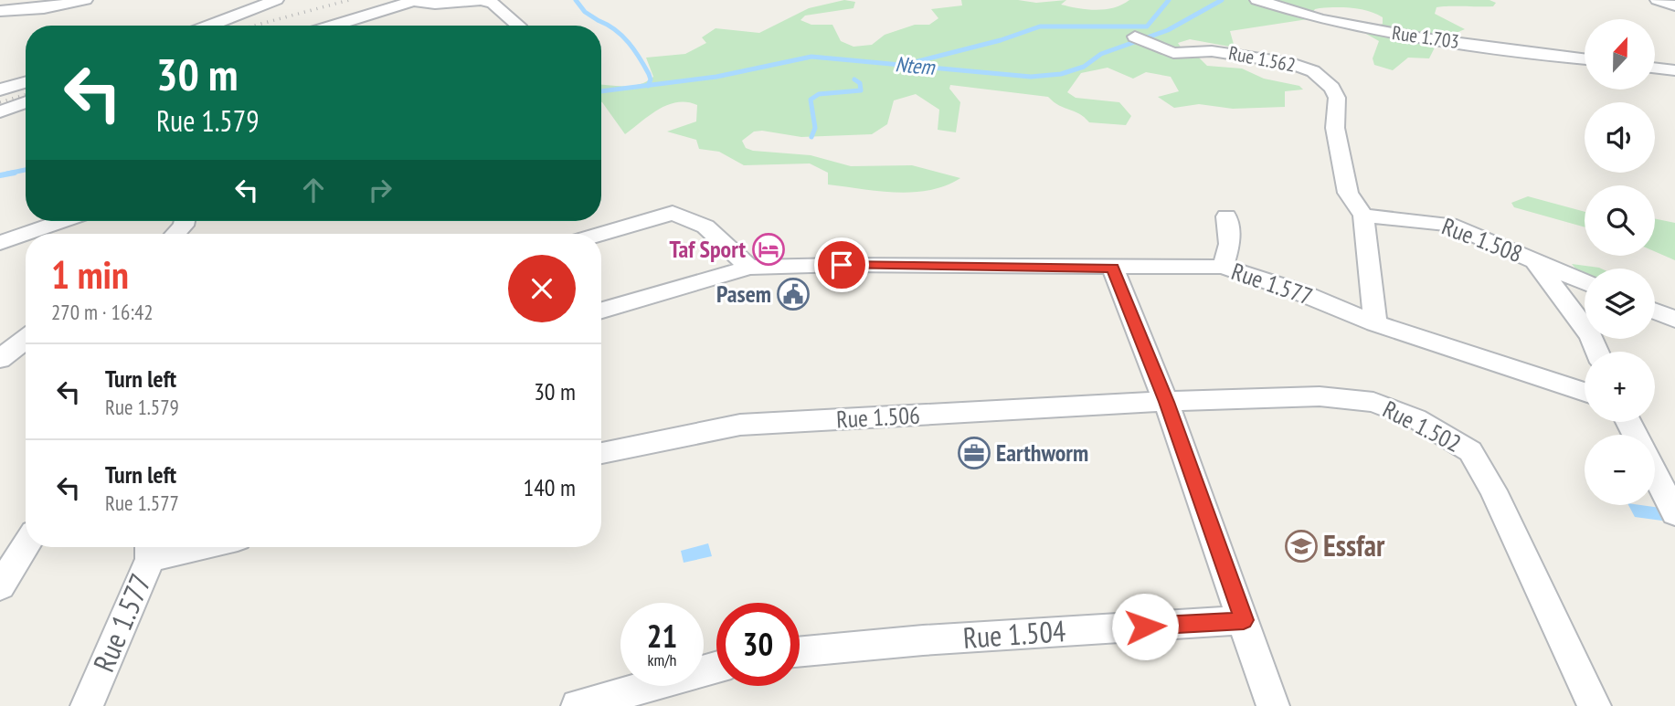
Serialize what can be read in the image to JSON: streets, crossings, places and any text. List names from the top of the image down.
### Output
{
  "streets": {
    "street": [
      "Rue 1.703",
      "Rue 1.562",
      "Rue 1.508",
      "Rue 1.577",
      "Rue 1.506",
      "Rue 1.502",
      "Rue 1.504"
    ]
  },
  "crossings": [
    ["Rue 1.562", "Rue 1.508"],
    ["Rue 1.562", "Rue 1.577"],
    ["Rue 1.506", "Rue 1.502"]
  ],
  "water": ["Ntem"],
  "places": {
    "hotel": ["Taf Sport"],
    "public building": ["Pasem"],
    "office": ["Earthworm"],
    "school or university": ["Essfar"]
  },
  "north": "top",
  "page": {
    "map_buttons": ["+", "−"],
    "turn": ["30 m", "Rue 1.579"],
    "heading": ["1 min", "270 m · 16:42"],
    "list": [
      {
        "name": "Turn left",
        "note": "Rue 1.579",
        "value": "30 m"
      },
      {
        "name": "Turn left",
        "note": "Rue 1.577",
        "value": "140 m"
      }
    ],
    "speed": "21 km/h",
    "limit": "30"
  }
}
